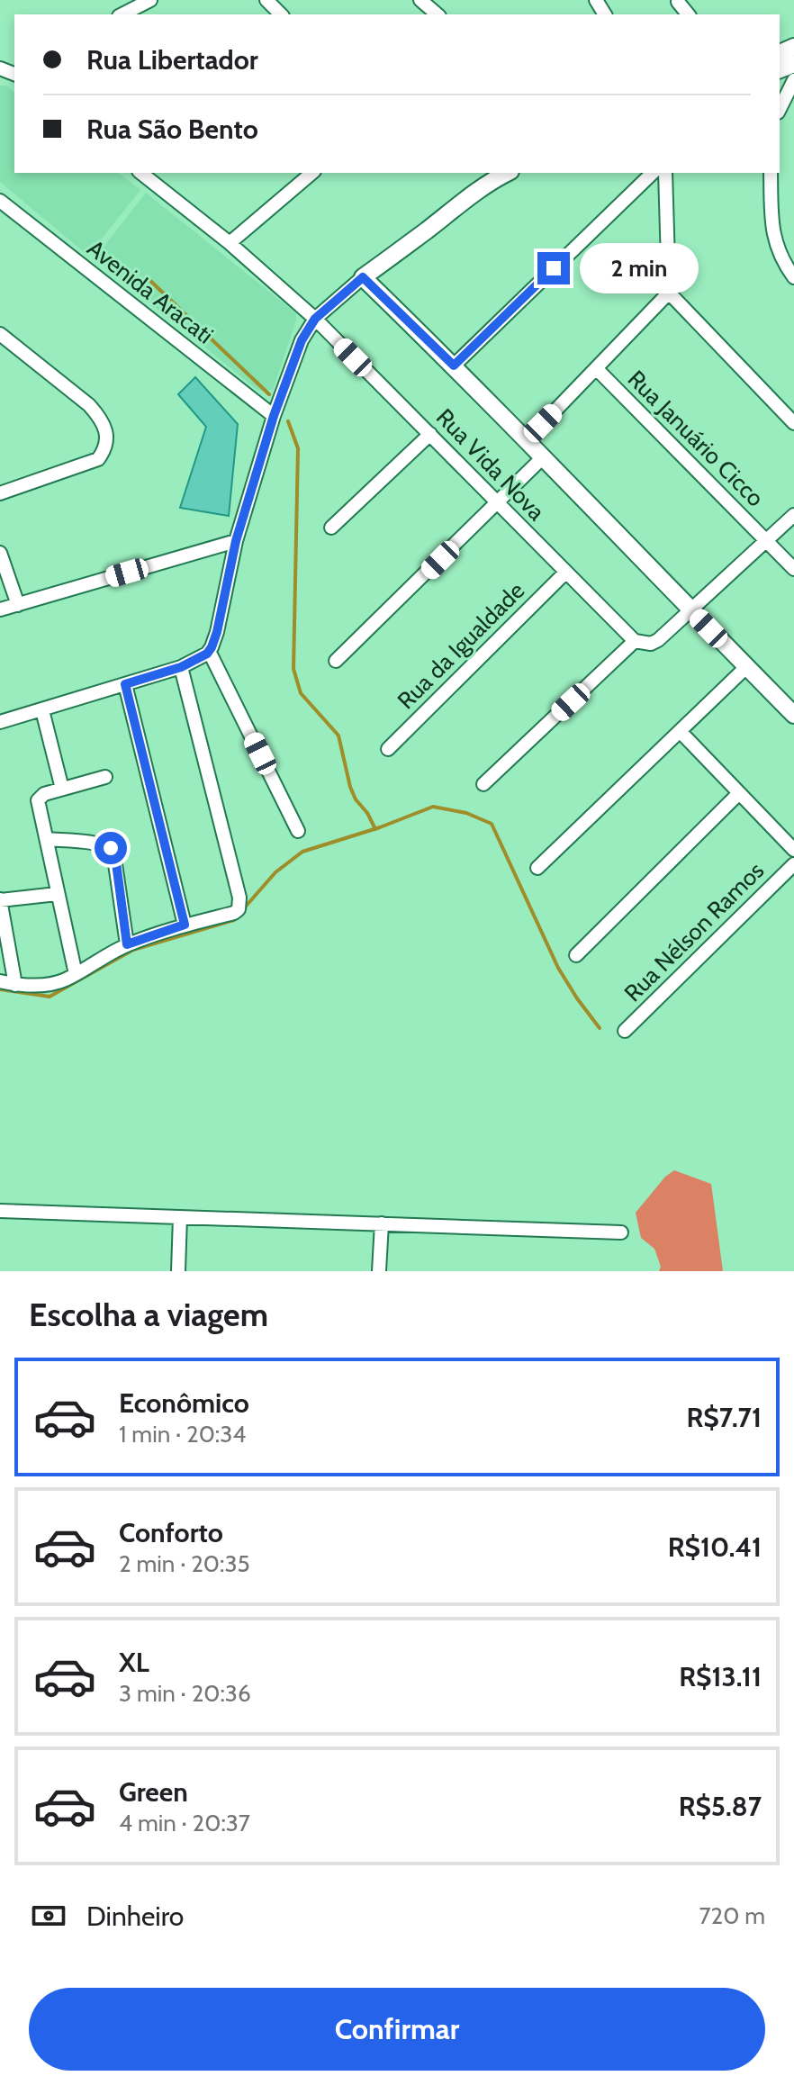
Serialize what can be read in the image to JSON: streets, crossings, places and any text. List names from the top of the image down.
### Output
{
  "streets": {
    "street": [
      "Avenida Aracati",
      "Rua Januário Cicco",
      "Rua Vida Nova",
      "Rua da Igualdade",
      "Rua Nélson Ramos"
    ]
  },
  "crossings": [
    ["Rua Vida Nova", "Rua da Igualdade"]
  ],
  "page": {
    "banner": ["Rua Libertador", "Rua São Bento"],
    "bubble": "2 min",
    "heading": "Escolha a viagem",
    "list": [
      {
        "name": "Econômico",
        "note": "1 min · 20:34",
        "value": "R$7.71"
      },
      {
        "name": "Conforto",
        "note": "2 min · 20:35",
        "value": "R$10.41"
      },
      {
        "name": "XL",
        "note": "3 min · 20:36",
        "value": "R$13.11"
      },
      {
        "name": "Green",
        "note": "4 min · 20:37",
        "value": "R$5.87"
      }
    ],
    "pay": ["Dinheiro", "720 m"],
    "buttons": "Confirmar"
  }
}
